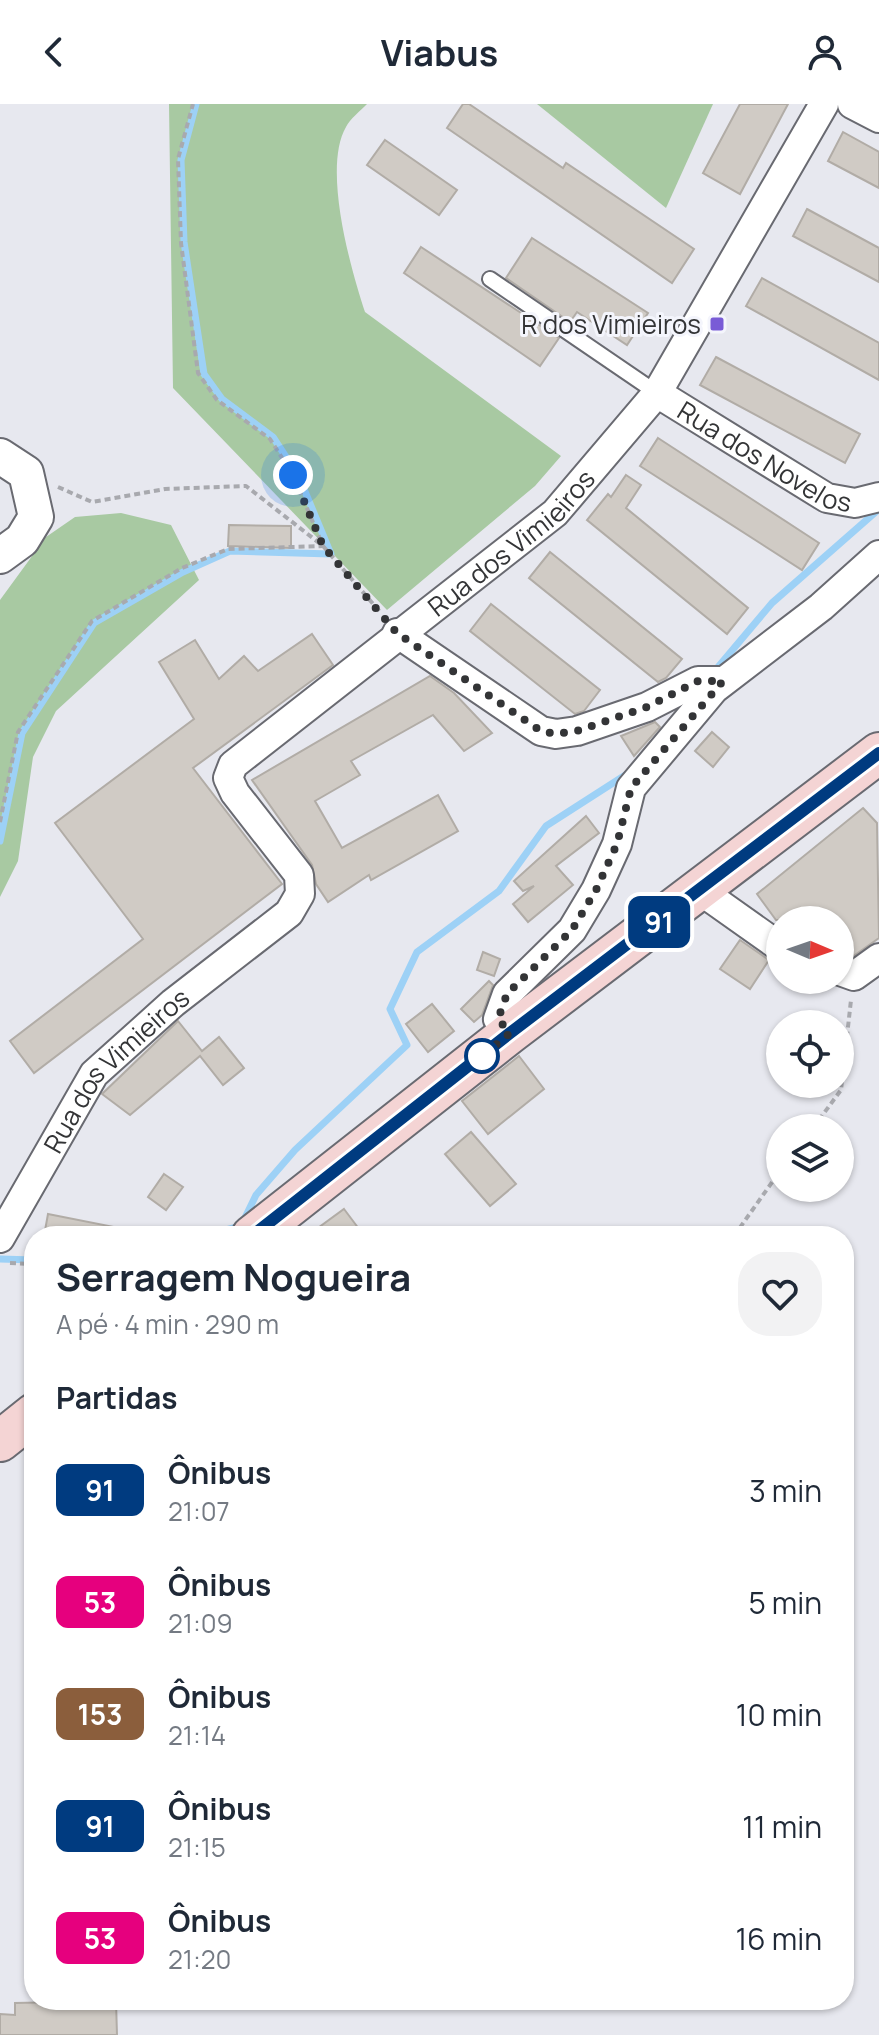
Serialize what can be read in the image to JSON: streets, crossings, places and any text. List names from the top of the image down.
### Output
{
  "streets": {
    "street": ["Rua dos Novelos", "Rua dos Vimieiros"]
  },
  "crossings": [
    ["Rua dos Novelos", "Rua dos Vimieiros"]
  ],
  "places": {
    "transit": ["R dos Vimieiros"]
  },
  "lines": ["bus line 91"],
  "north": "right",
  "page": {
    "header": "Viabus",
    "on_map": "91",
    "heading": [
      ["Serragem Nogueira", "A pé · 4 min · 290 m"],
      "Partidas"
    ],
    "list": [
      {
        "mark": "91",
        "name": "Ônibus",
        "note": "21:07",
        "value": "3 min"
      },
      {
        "mark": "53",
        "name": "Ônibus",
        "note": "21:09",
        "value": "5 min"
      },
      {
        "mark": "153",
        "name": "Ônibus",
        "note": "21:14",
        "value": "10 min"
      },
      {
        "mark": "91",
        "name": "Ônibus",
        "note": "21:15",
        "value": "11 min"
      },
      {
        "mark": "53",
        "name": "Ônibus",
        "note": "21:20",
        "value": "16 min"
      }
    ]
  }
}
